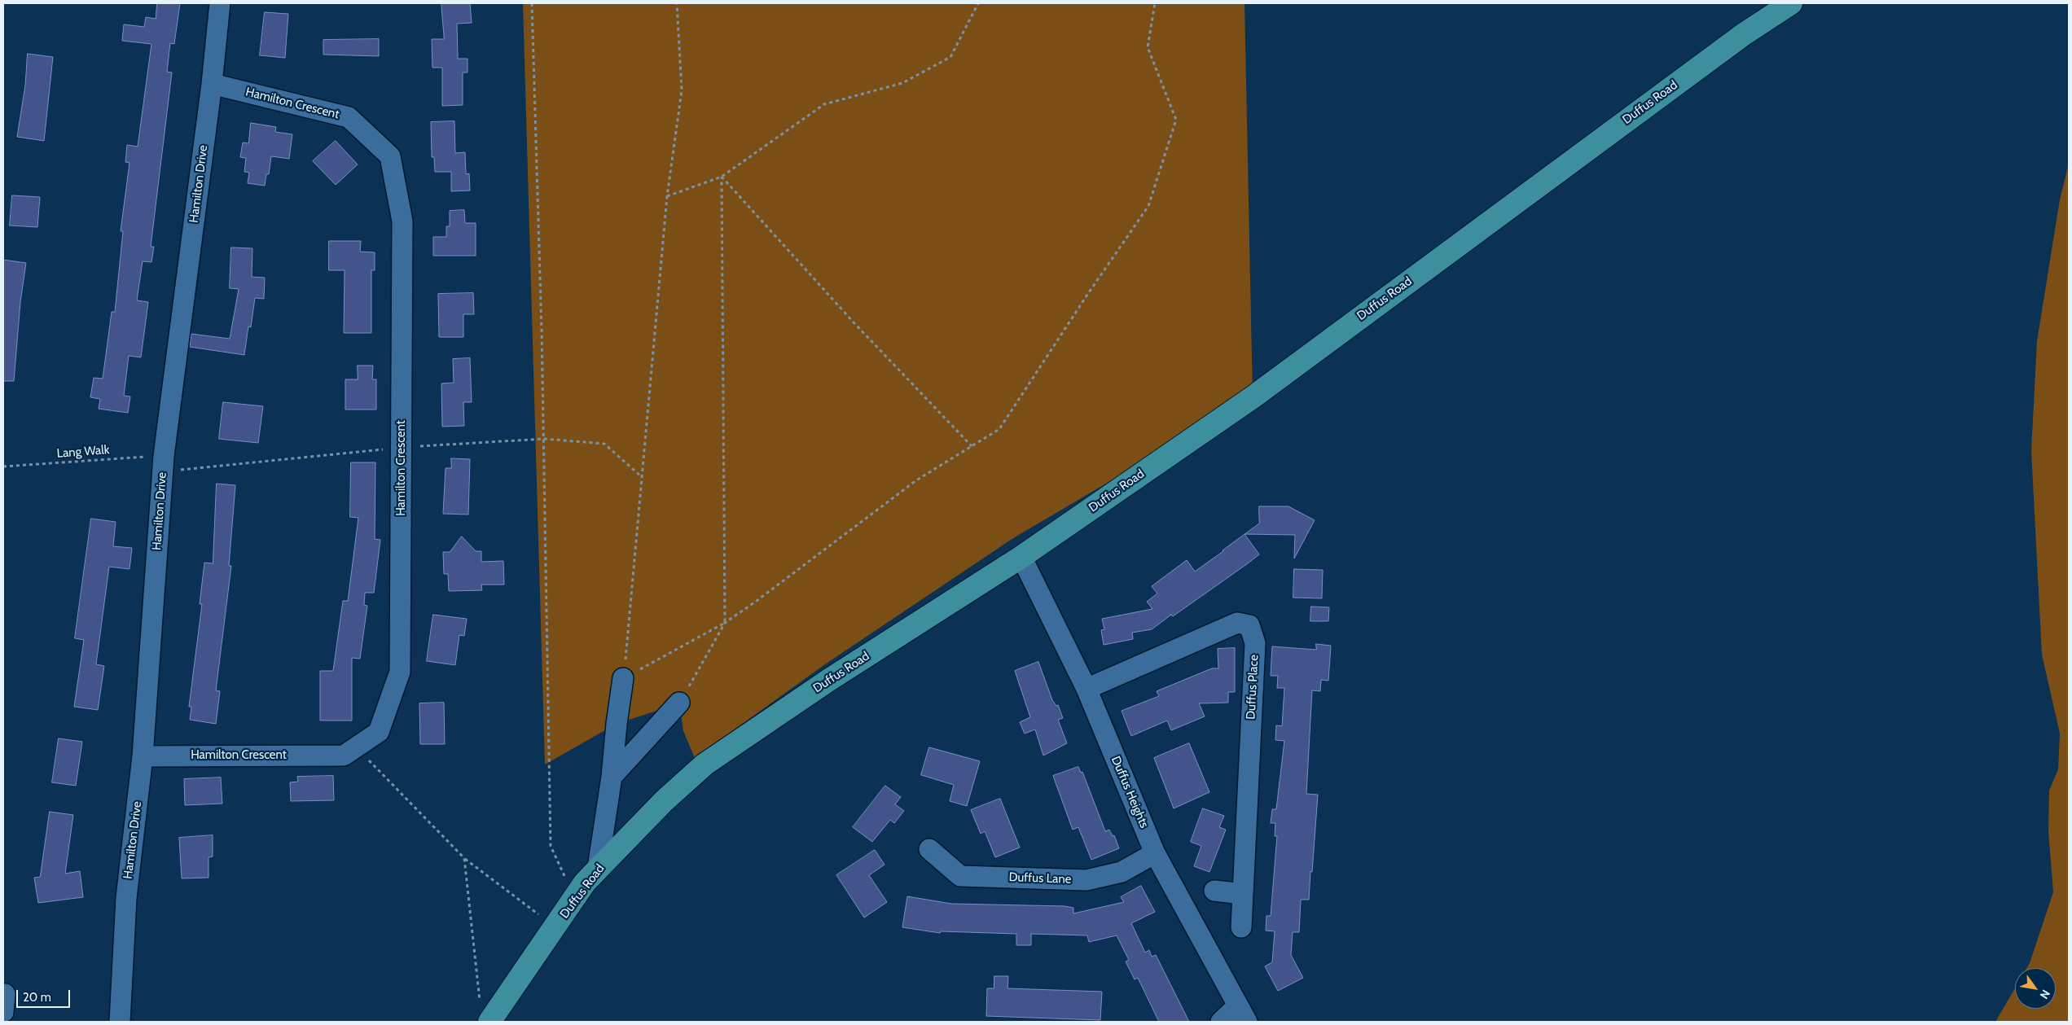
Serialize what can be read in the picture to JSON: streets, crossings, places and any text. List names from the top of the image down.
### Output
{
  "streets": {
    "main road": ["Duffus Road"],
    "street": [
      "Hamilton Crescent",
      "Hamilton Drive",
      "Duffus Place",
      "Duffus Heights",
      "Duffus Lane"
    ],
    "path": ["Lang Walk"]
  },
  "crossings": [
    ["Duffus Road", "Duffus Heights"],
    ["Hamilton Crescent", "Hamilton Drive"],
    ["Hamilton Crescent", "Lang Walk"],
    ["Hamilton Drive", "Lang Walk"],
    ["Duffus Place", "Duffus Heights"],
    ["Duffus Heights", "Duffus Lane"]
  ],
  "scale_bar": "20 m",
  "north": "bottom right"
}
